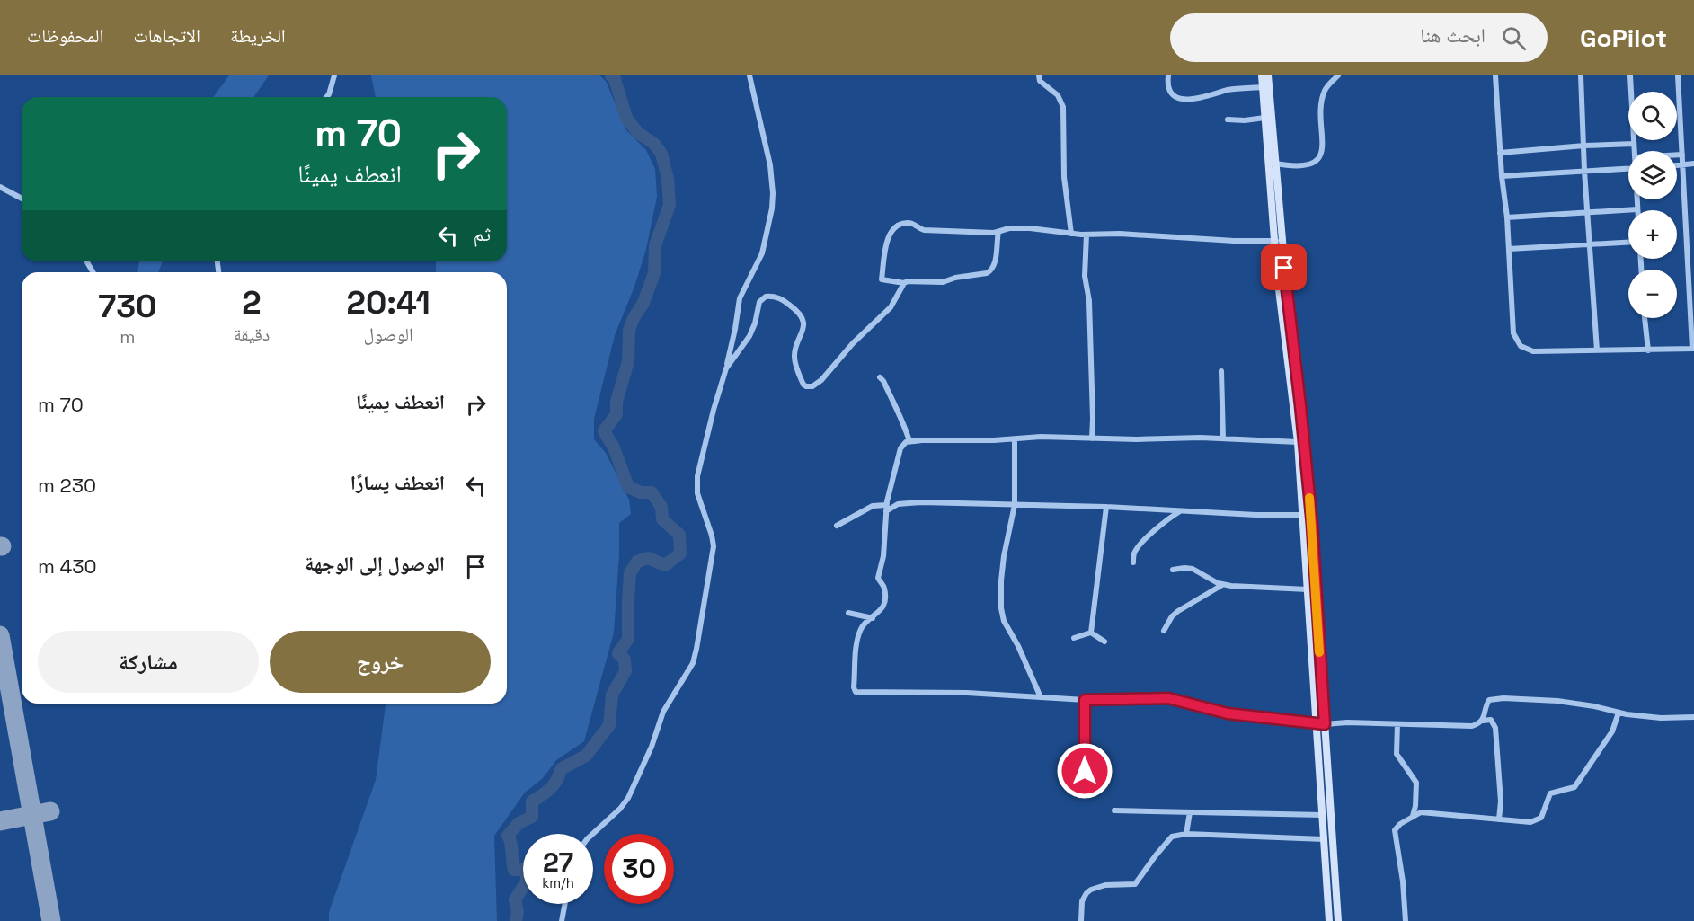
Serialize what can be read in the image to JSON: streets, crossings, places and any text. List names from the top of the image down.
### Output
{
  "page": {
    "header": "GoPilot",
    "search": "ابحث هنا",
    "nav": ["الخريطة", "الاتجاهات", "المحفوظات"],
    "map_buttons": ["+", "−"],
    "turn": ["70 m", "انعطف يمينًا"],
    "then": "ثم",
    "eta": [
      "20:41",
      "الوصول",
      "2",
      "دقيقة",
      "730",
      "m"
    ],
    "list": [
      {
        "name": "انعطف يمينًا",
        "value": "70 m"
      },
      {
        "name": "انعطف يسارًا",
        "value": "230 m"
      },
      {
        "name": "الوصول إلى الوجهة",
        "value": "430 m"
      }
    ],
    "buttons": ["خروج", "مشاركة"],
    "speed": "27 km/h",
    "limit": "30"
  }
}
